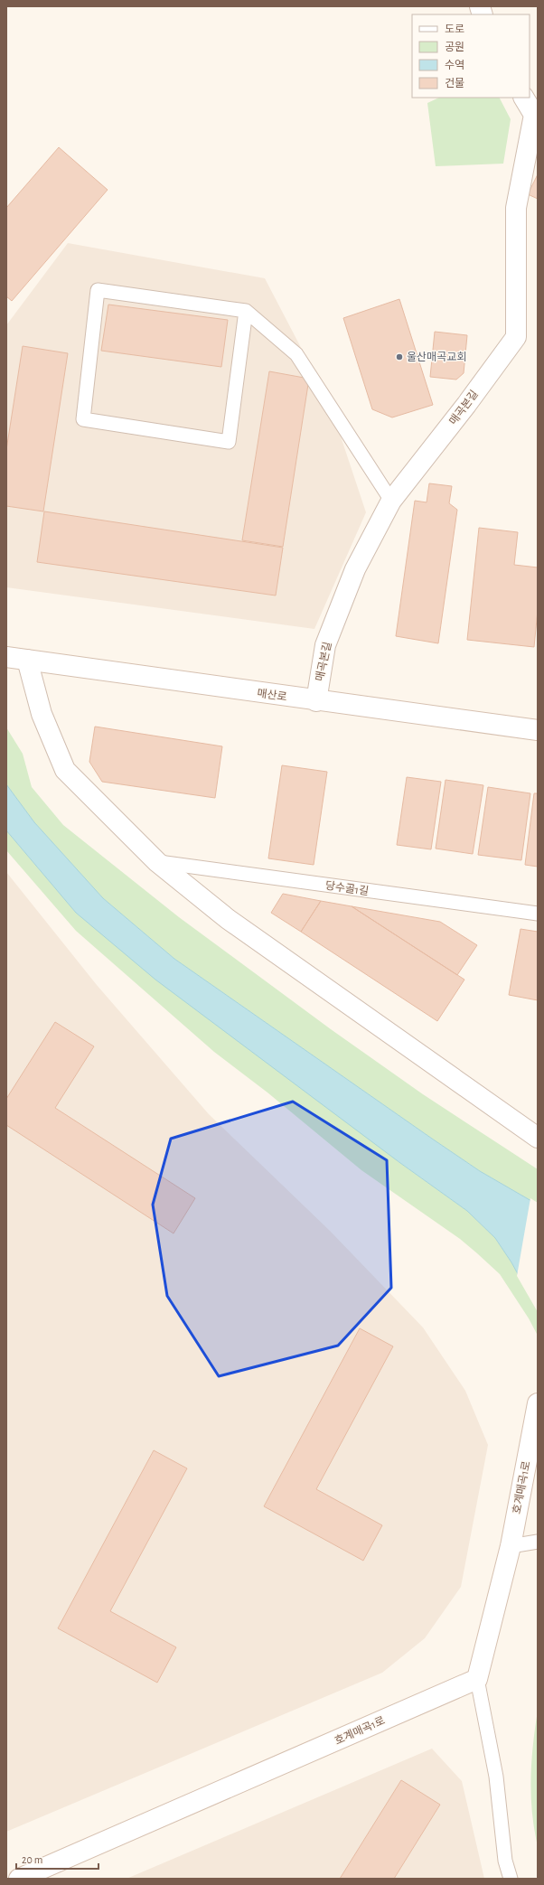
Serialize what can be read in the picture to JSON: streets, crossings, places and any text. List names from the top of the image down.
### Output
{
  "streets": {
    "street": ["매곡본길", "매산로", "호계매곡1로"],
    "lane": ["당수골1길"]
  },
  "crossings": [
    ["매곡본길", "매산로"]
  ],
  "places": ["울산매곡교회"],
  "legend": [
    "도로",
    "공원",
    "수역",
    "건물"
  ],
  "scale_bar": "20 m"
}
